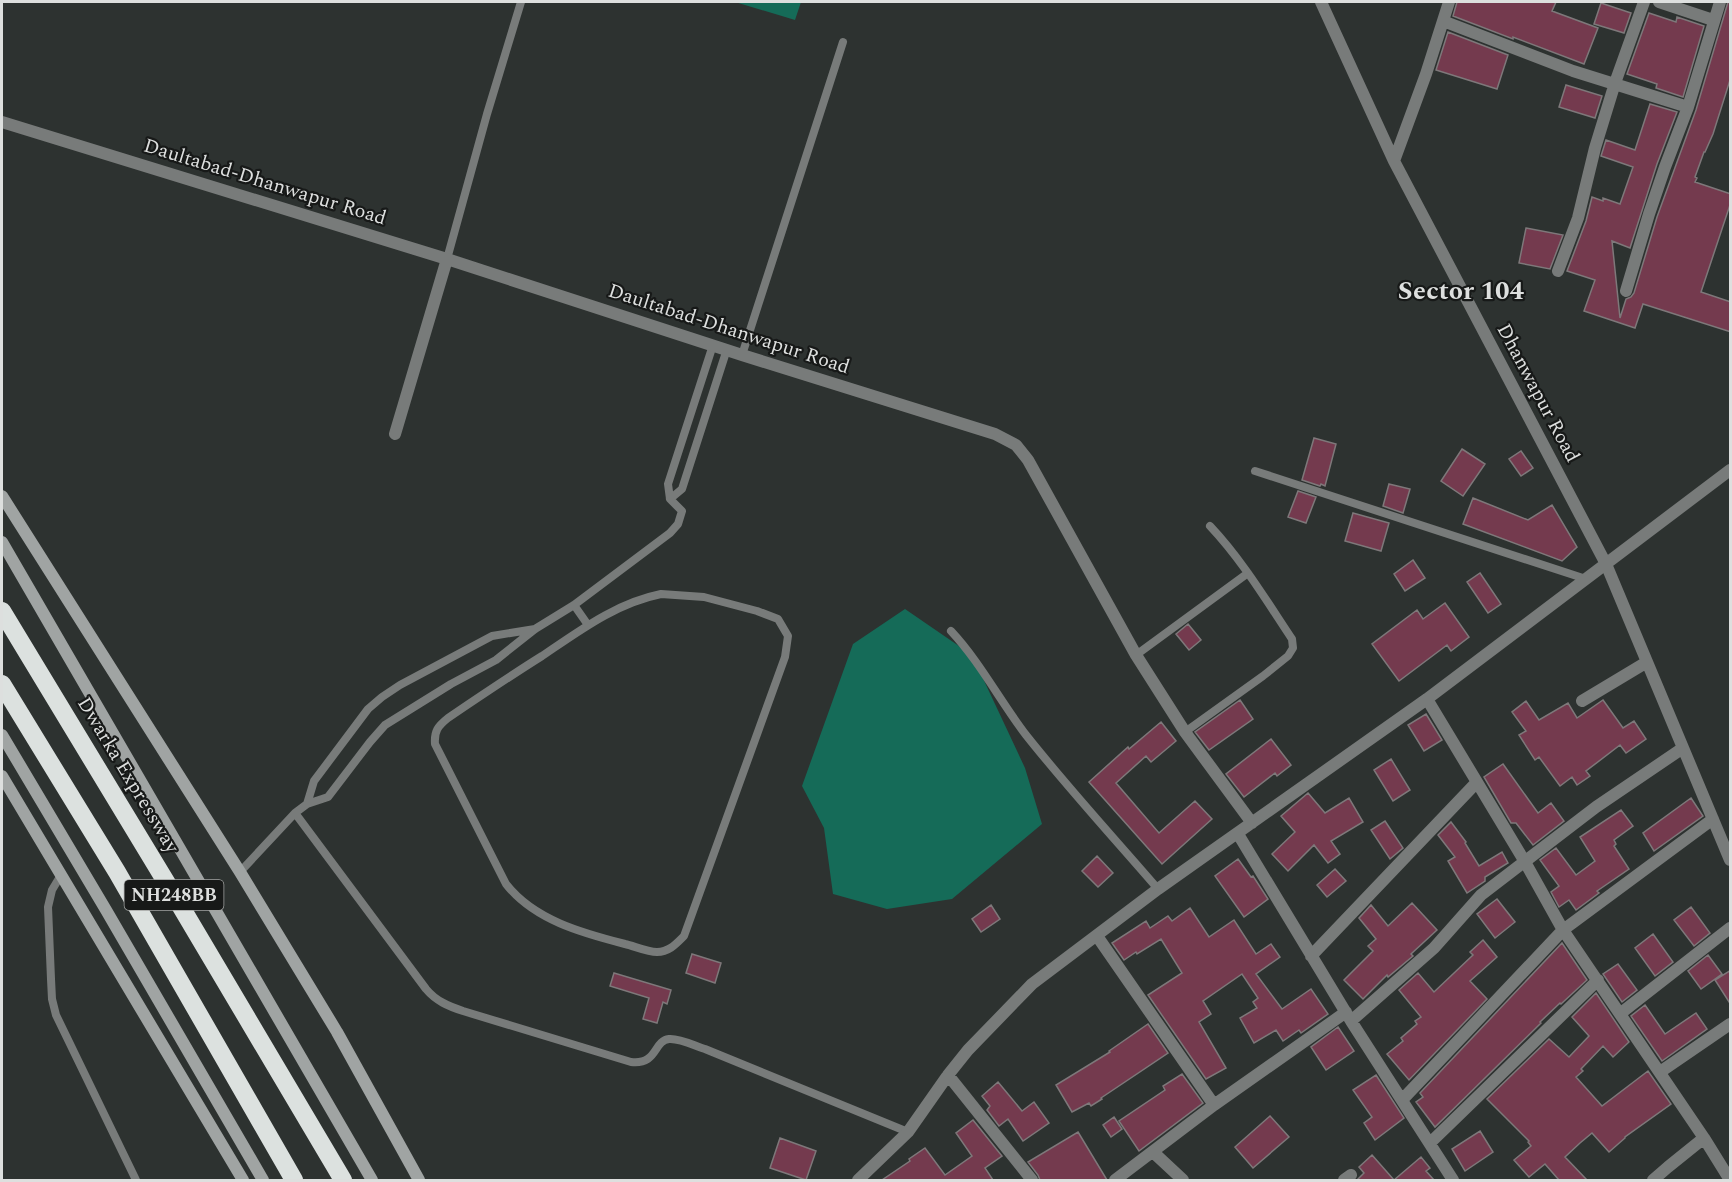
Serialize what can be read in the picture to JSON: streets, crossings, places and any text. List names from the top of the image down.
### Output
{
  "streets": {
    "highway": ["Dwarka Expressway", "NH248BB"],
    "street": ["Daultabad-Dhanwapur Road", "Dhanwapur Road"]
  },
  "districts": ["Sector 104"]
}
